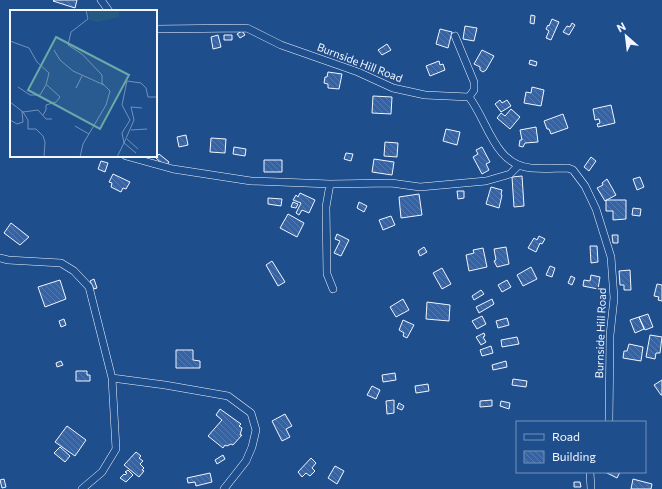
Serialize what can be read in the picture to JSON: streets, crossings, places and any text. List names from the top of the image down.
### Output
{
  "streets": {
    "street": ["Burnside Hill Road"]
  },
  "legend": ["Road", "Building"],
  "north": "top left"
}
